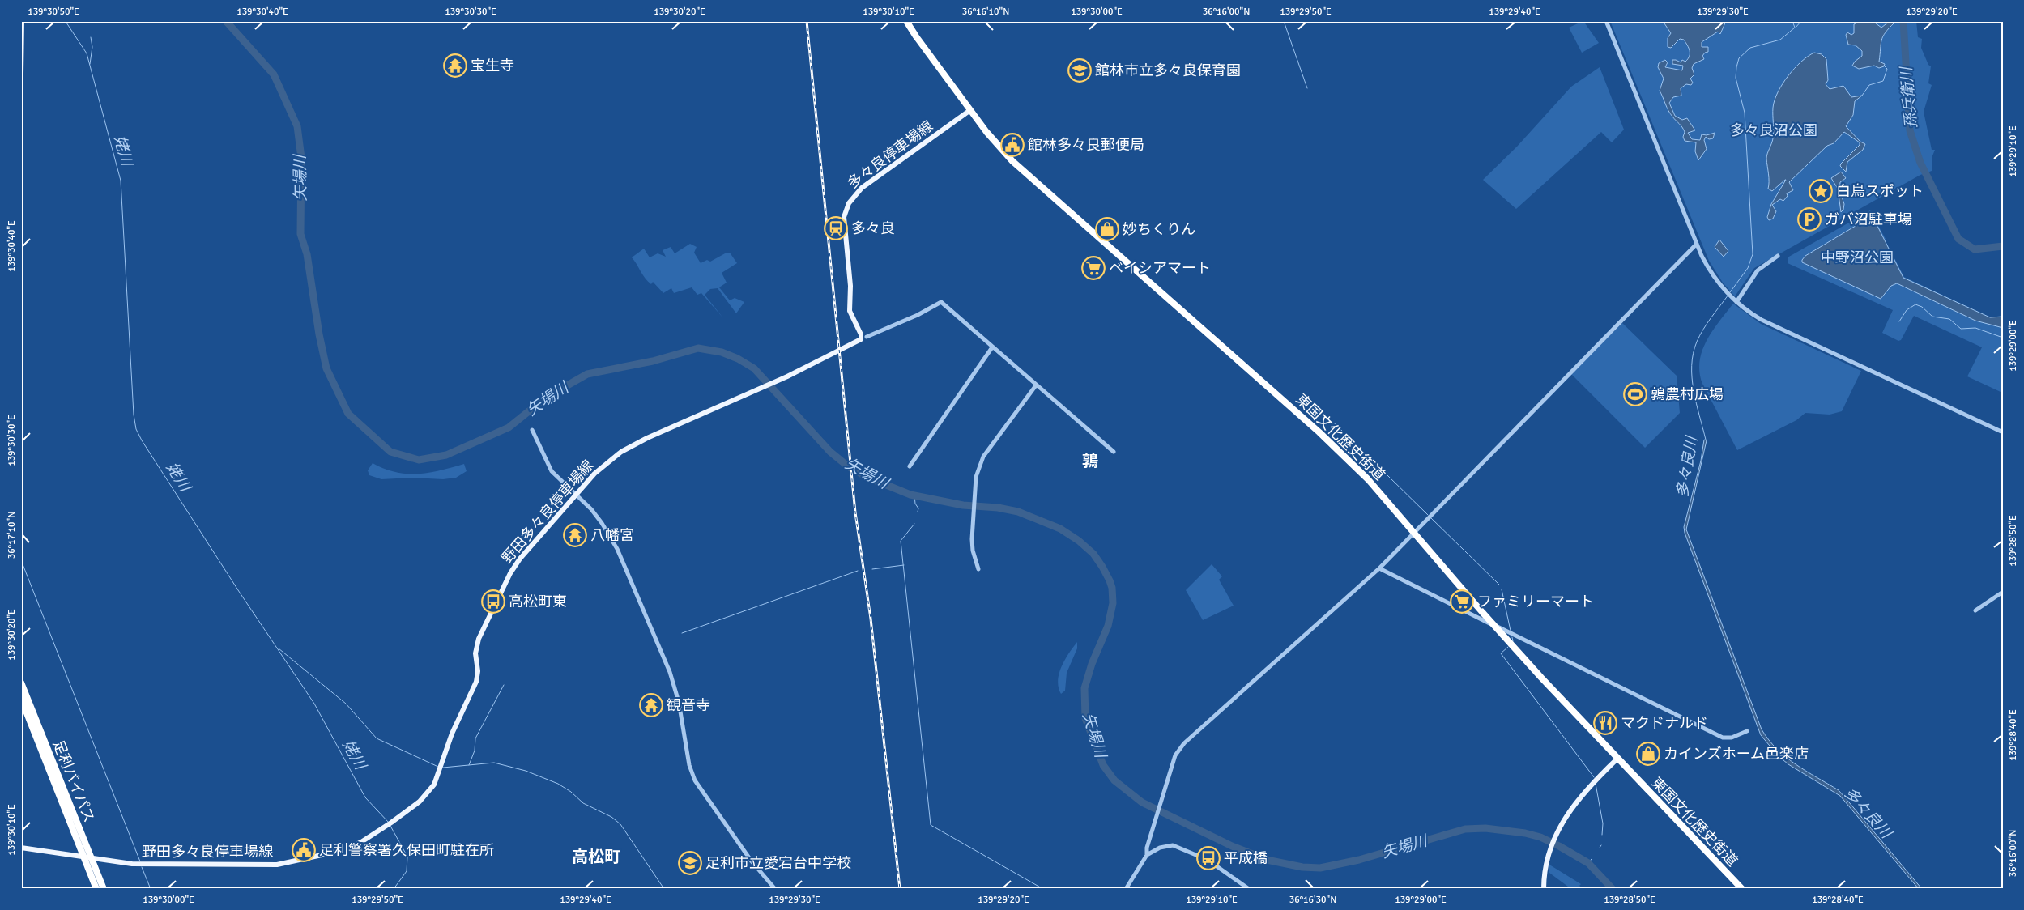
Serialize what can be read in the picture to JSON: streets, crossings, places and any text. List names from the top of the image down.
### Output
{
  "streets": {
    "highway": ["東国文化歴史街道", "足利バイパス"],
    "main road": ["多々良停車場線", "野田多々良停車場線"]
  },
  "crossings": [
    ["多々良停車場線", "東国文化歴史街道"],
    ["多々良停車場線", "野田多々良停車場線"],
    ["野田多々良停車場線", "足利バイパス"]
  ],
  "districts": ["鶉", "高松町"],
  "water": [
    "孫兵衛川",
    "姥川",
    "矢場川",
    "多々良川"
  ],
  "parks": ["多々良沼公園", "中野沼公園"],
  "places": {
    "temple": ["宝生寺", "八幡宮", "観音寺"],
    "school or university": ["館林市立多々良保育園", "足利市立愛宕台中学校"],
    "public building": ["館林多々良郵便局", "足利警察署久保田町駐在所"],
    "place": ["白鳥スポット"],
    "parking": ["ガバ沼駐車場"],
    "station": ["多々良"],
    "shop": ["妙ちくりん", "カインズホーム邑楽店"],
    "supermarket": ["ベイシアマート", "ファミリーマート"],
    "sports": ["鶉農村広場"],
    "bus stop": ["高松町東", "平成橋"],
    "restaurant": ["マクドナルド"]
  },
  "coordinates": [
    "139°30'50\"E",
    "139°30'40\"E",
    "139°30'30\"E",
    "139°30'20\"E",
    "139°30'10\"E",
    "36°16'10\"N",
    "139°30'00\"E",
    "36°16'00\"N",
    "139°29'50\"E",
    "139°29'40\"E",
    "139°29'30\"E",
    "139°29'20\"E",
    "139°29'10\"E",
    "139°29'00\"E",
    "36°17'10\"N",
    "139°28'50\"E",
    "139°28'40\"E",
    "36°16'30\"N"
  ]
}
